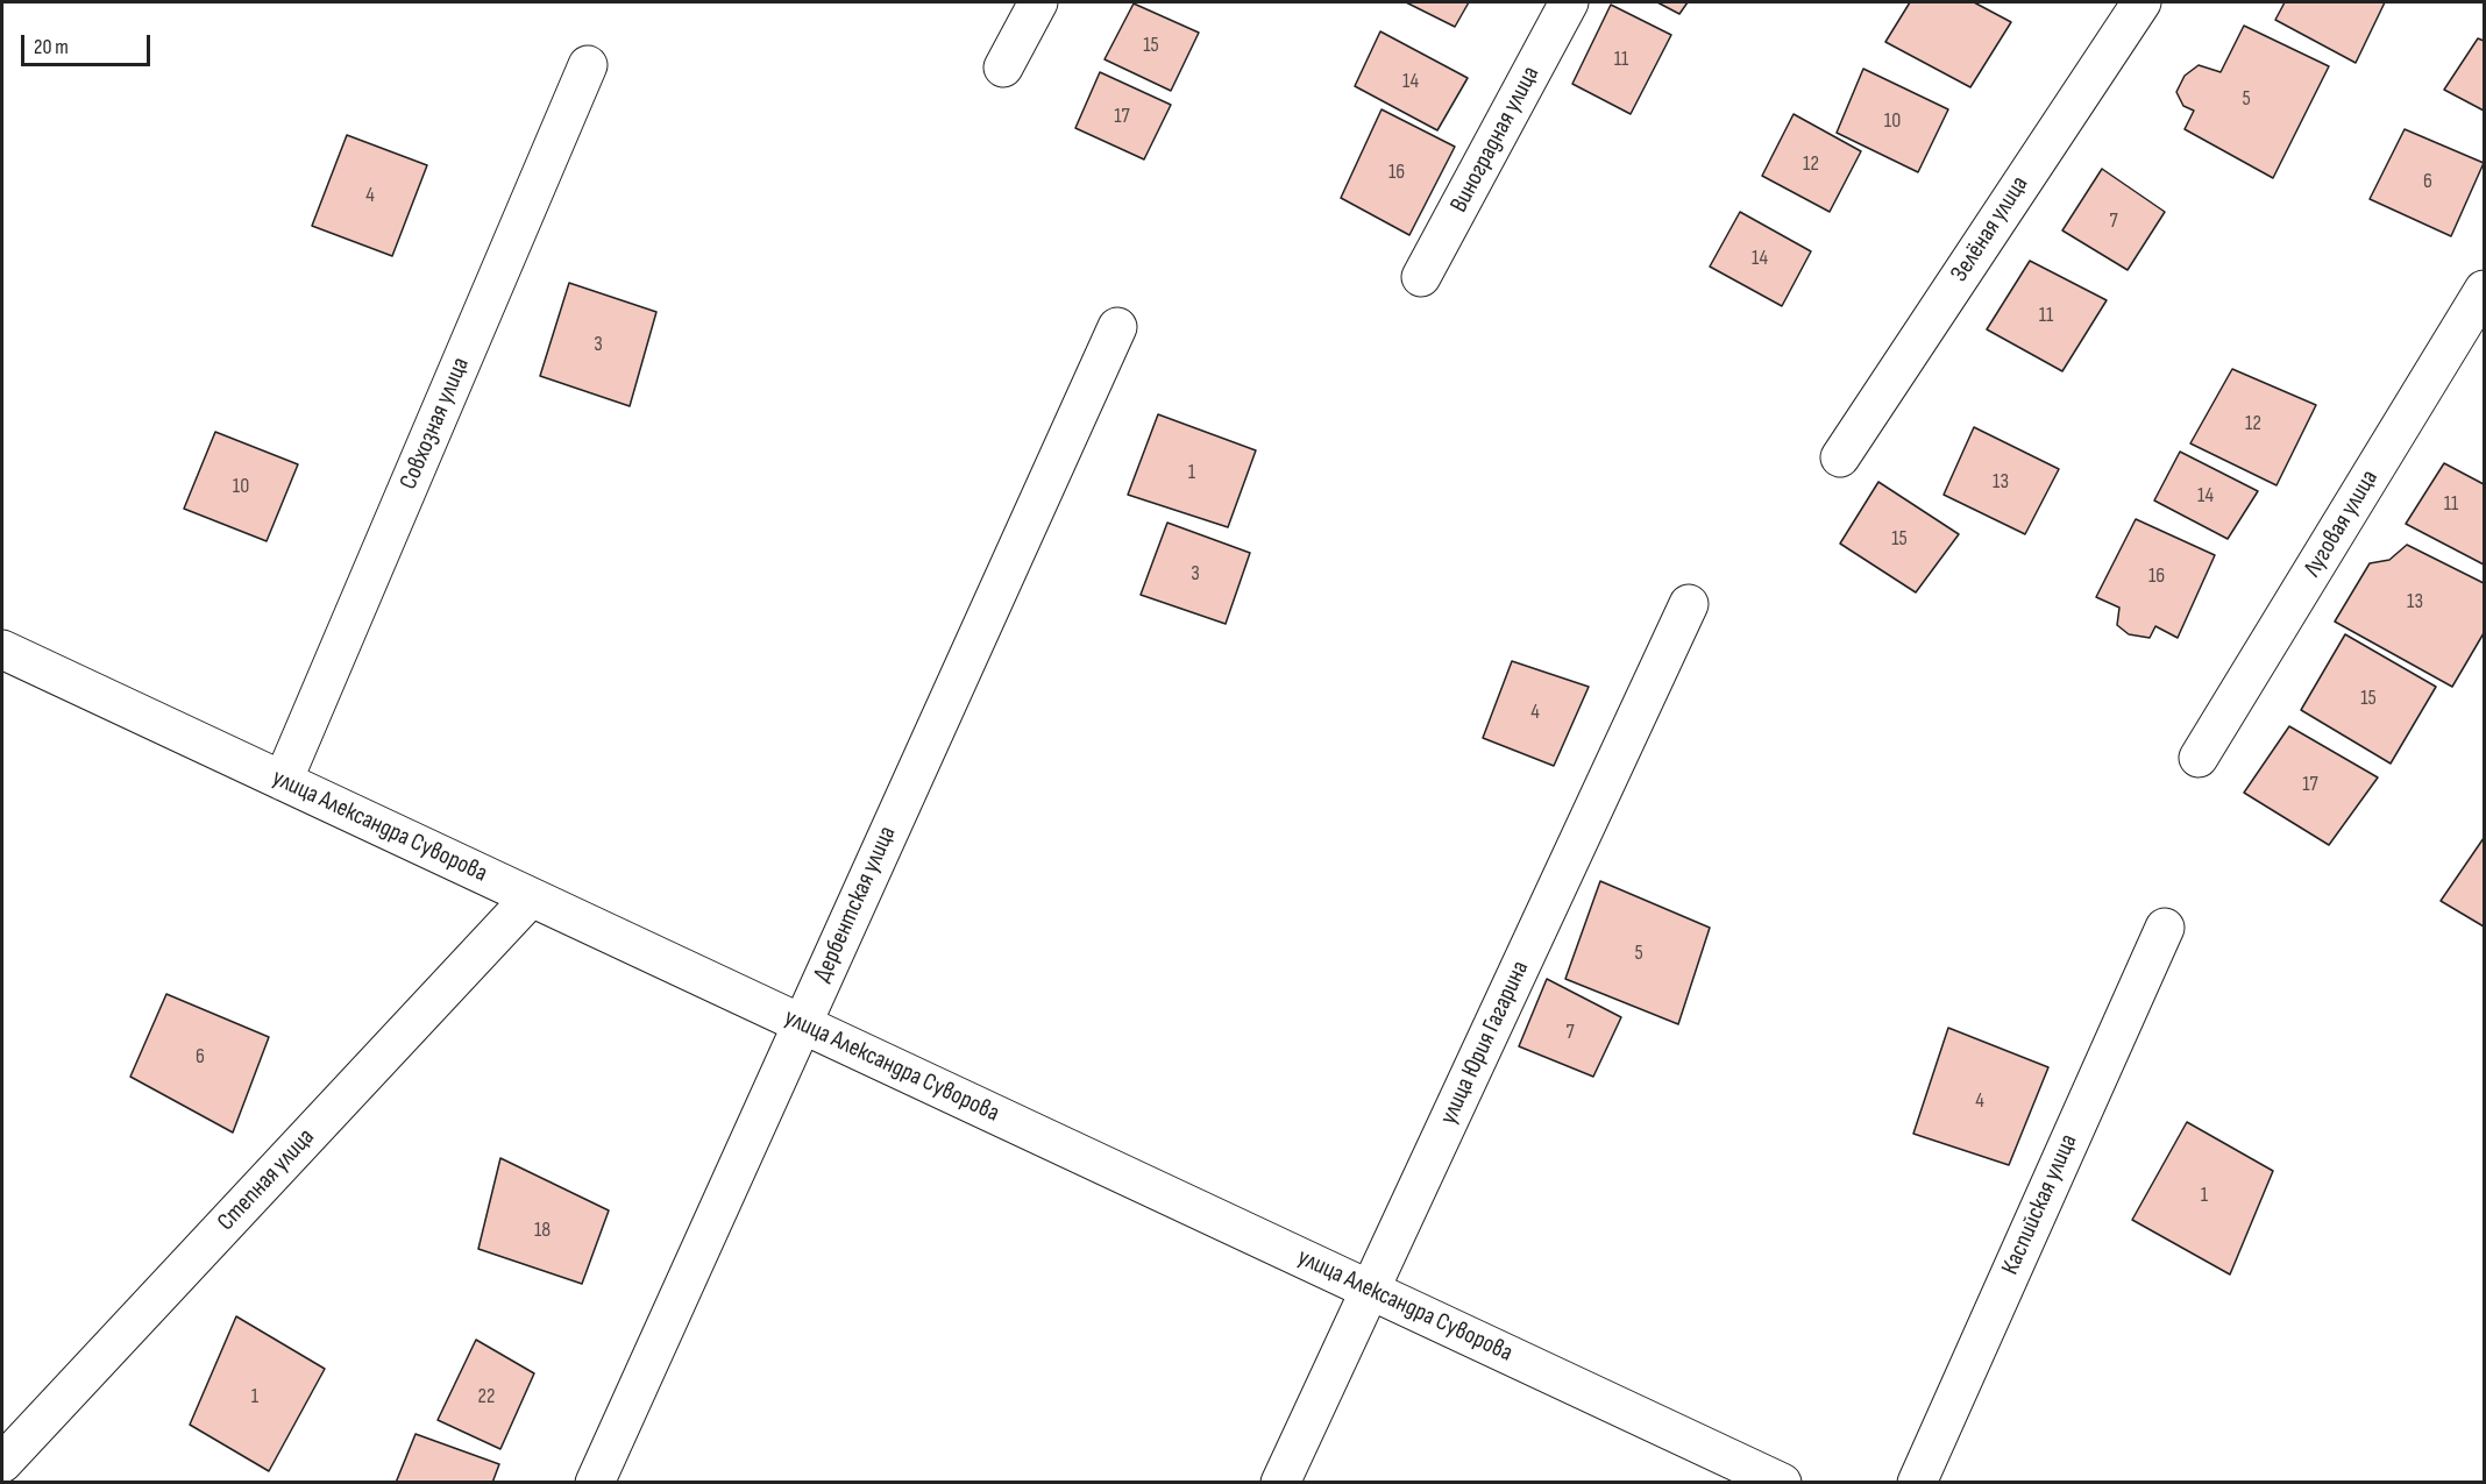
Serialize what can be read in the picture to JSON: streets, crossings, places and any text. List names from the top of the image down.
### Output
{
  "streets": {
    "street": [
      "Виноградная улица",
      "Зелёная улица",
      "Совхозная улица",
      "Луговая улица",
      "улица Александра Суворова",
      "Дербентская улица",
      "улица Юрия Гагарина",
      "Степная улица",
      "Каспийская улица"
    ]
  },
  "crossings": [
    ["Совхозная улица", "улица Александра Суворова"],
    ["улица Александра Суворова", "Дербентская улица"],
    ["улица Александра Суворова", "улица Юрия Гагарина"],
    ["улица Александра Суворова", "Степная улица"]
  ],
  "house_numbers": [
    "15",
    "11",
    "14",
    "5",
    "17",
    "10",
    "12",
    "16",
    "6",
    "4",
    "7",
    "14",
    "11",
    "3",
    "12",
    "1",
    "13",
    "10",
    "14",
    "11",
    "15",
    "3",
    "16",
    "13",
    "15",
    "4",
    "17",
    "5",
    "7",
    "6",
    "4",
    "1",
    "18",
    "1",
    "22"
  ],
  "scale_bar": "20 m"
}
